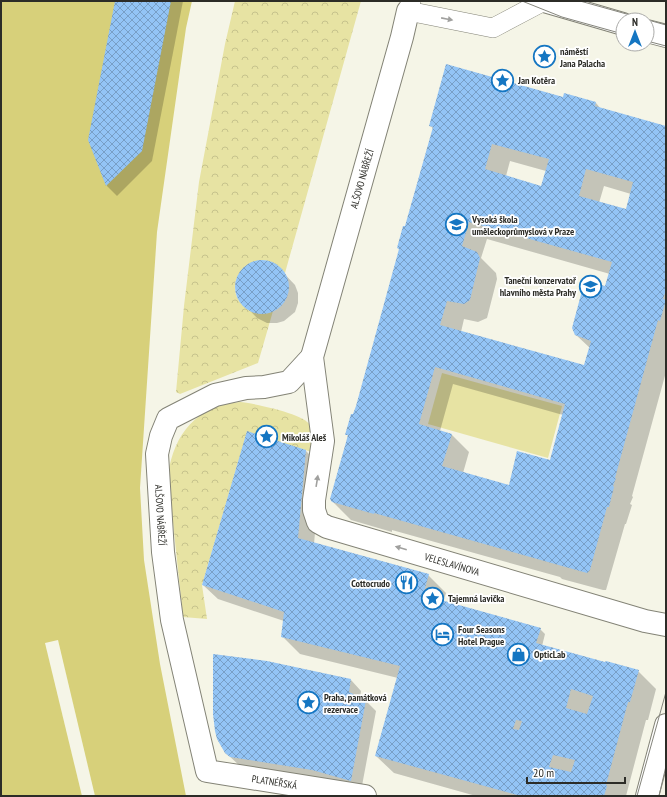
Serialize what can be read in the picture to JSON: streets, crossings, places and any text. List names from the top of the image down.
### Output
{
  "streets": {
    "street": ["ALŠOVO NÁBŘEŽÍ", "VELESLAVÍNOVA", "PLATNÉŘSKÁ"]
  },
  "crossings": [
    ["ALŠOVO NÁBŘEŽÍ", "VELESLAVÍNOVA"],
    ["ALŠOVO NÁBŘEŽÍ", "PLATNÉŘSKÁ"]
  ],
  "one_way": ["VELESLAVÍNOVA"],
  "places": {
    "place": [
      "náměstí Jana Palacha",
      "Jan Kotěra",
      "Mikoláš Aleš",
      "Tajemná lavička",
      "Praha, památková rezervace"
    ],
    "school or university": ["Vysoká škola uměleckoprůmyslová v Praze", "Taneční konzervatoř hlavního města Prahy"],
    "restaurant": ["Cottocrudo"],
    "hotel": ["Four Seasons Hotel Prague"],
    "shop": ["OpticLab"]
  },
  "scale_bar": "20 m",
  "north": "top"
}
